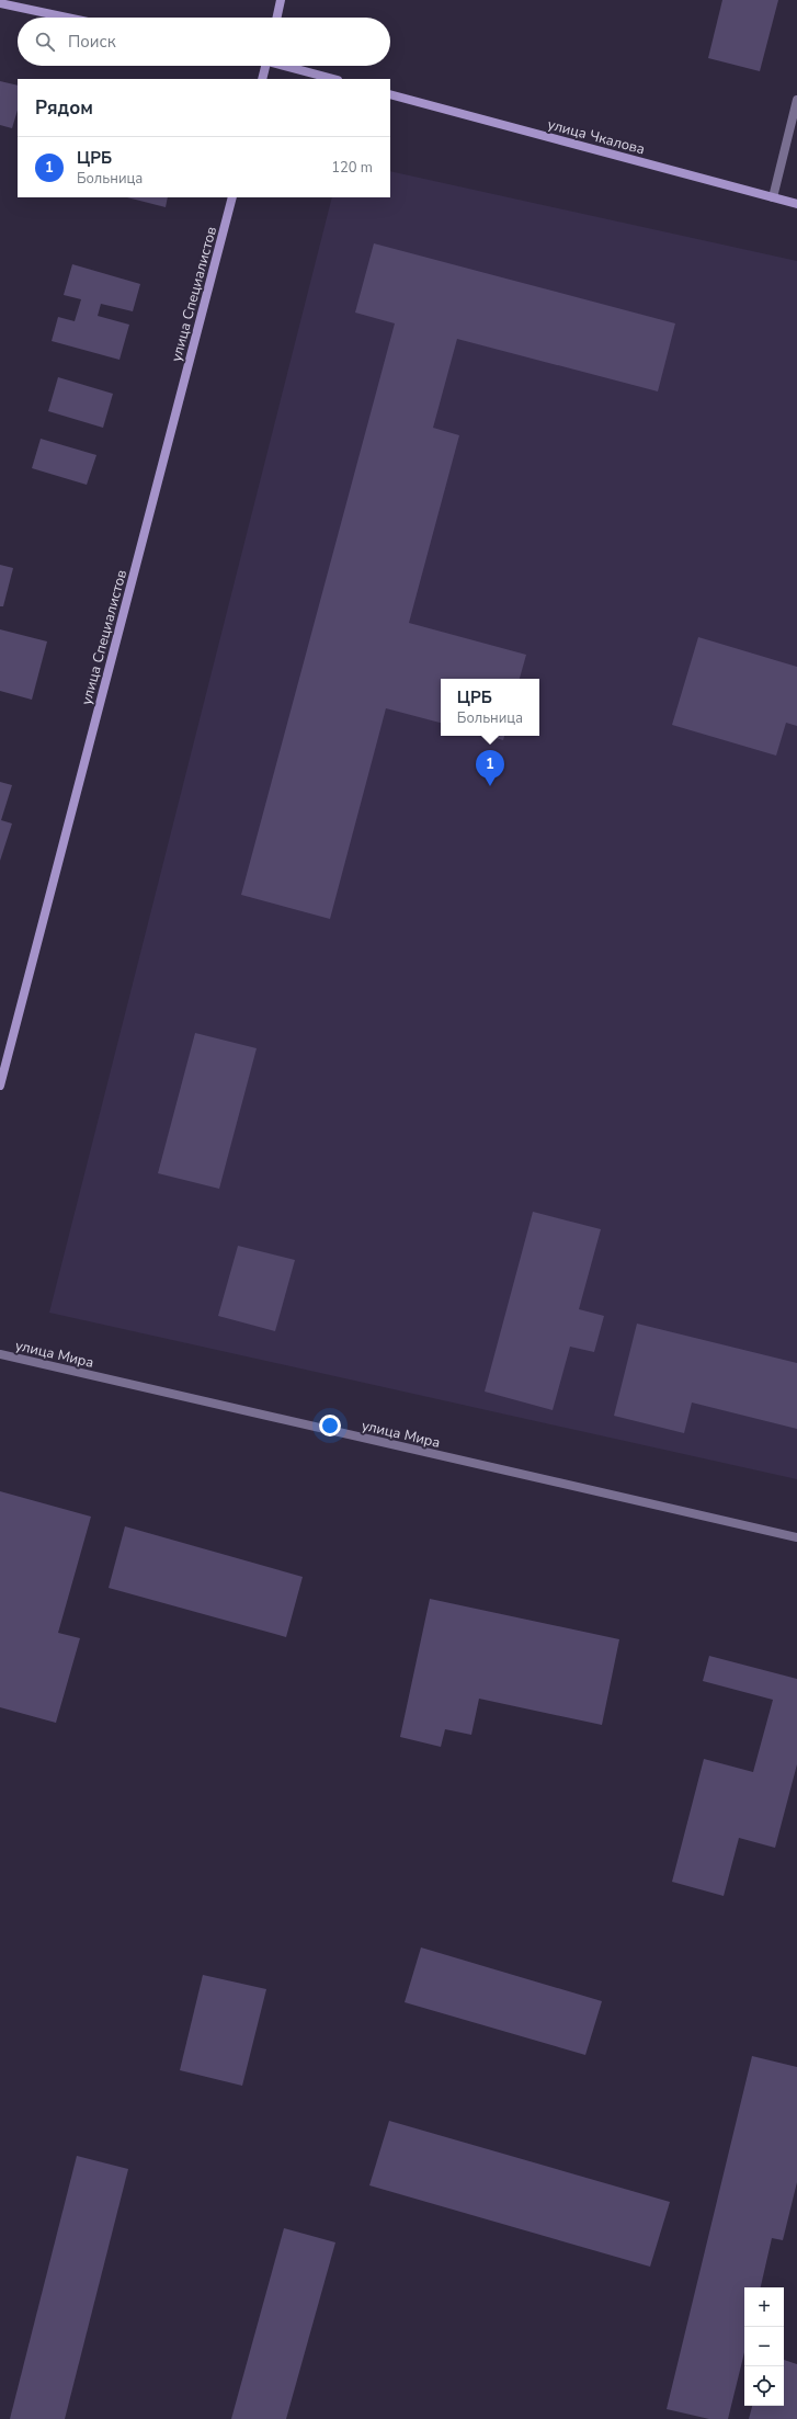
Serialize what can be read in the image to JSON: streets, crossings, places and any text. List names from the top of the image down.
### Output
{
  "streets": {
    "street": ["улица Чкалова", "улица Специалистов", "улица Мира"]
  },
  "page": {
    "search": "Поиск",
    "heading": "Рядом",
    "list": [
      {
        "mark": "1",
        "name": "ЦРБ",
        "note": "Больница",
        "value": "120 m"
      }
    ],
    "popup": ["ЦРБ", "Больница"],
    "pins": "1",
    "map_buttons": ["+", "−"]
  }
}
